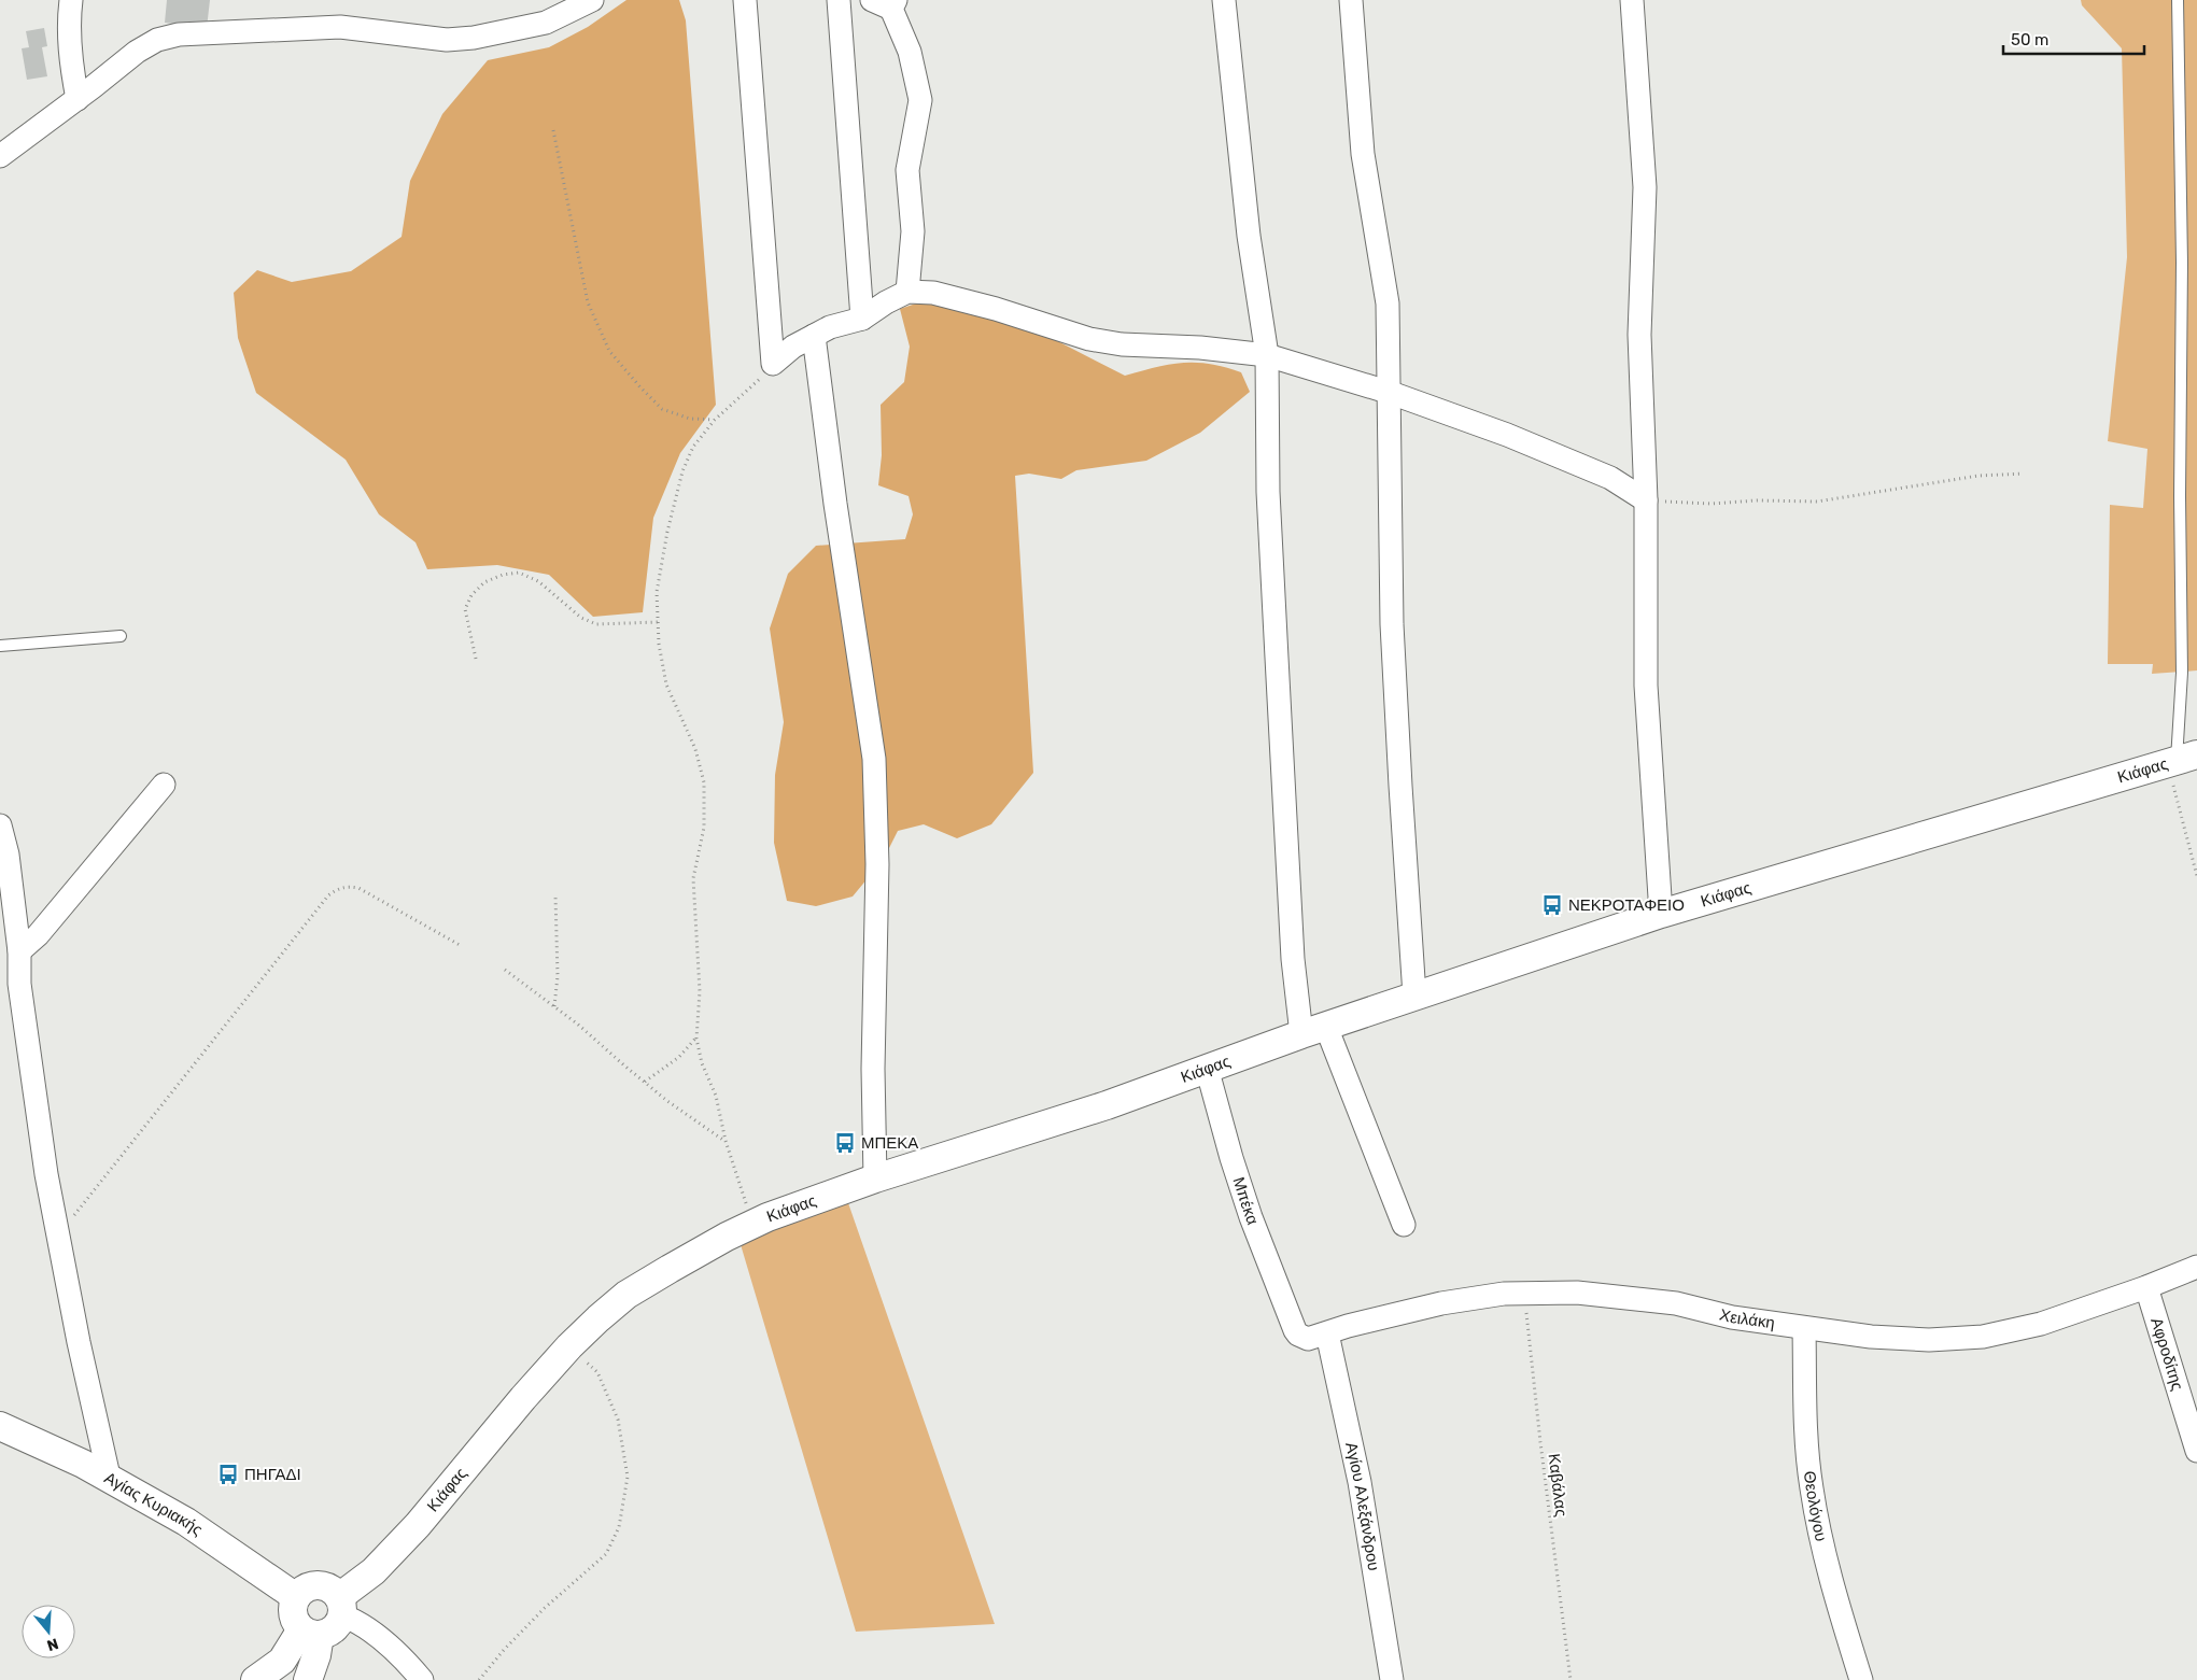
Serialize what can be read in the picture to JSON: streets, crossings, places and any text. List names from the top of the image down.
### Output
{
  "streets": {
    "street": [
      "Κιάφας",
      "Μπέκα",
      "Χειλάκη",
      "Αφροδίτης",
      "Αγίας Κυριακής",
      "Αγίου Αλεξάνδρου",
      "Θεολόγου"
    ],
    "path": ["Καβάλας"]
  },
  "crossings": [
    ["Κιάφας", "Μπέκα"],
    ["Κιάφας", "Αγίας Κυριακής"],
    ["Μπέκα", "Χειλάκη"],
    ["Χειλάκη", "Αφροδίτης"],
    ["Χειλάκη", "Καβάλας"],
    ["Χειλάκη", "Αγίου Αλεξάνδρου"],
    ["Χειλάκη", "Θεολόγου"]
  ],
  "places": {
    "bus stop": ["ΝΕΚΡΟΤΑΦΕΙΟ", "ΜΠΕΚΑ", "ΠΗΓΑΔΙ"]
  },
  "scale_bar": "50 m",
  "north": "bottom"
}
